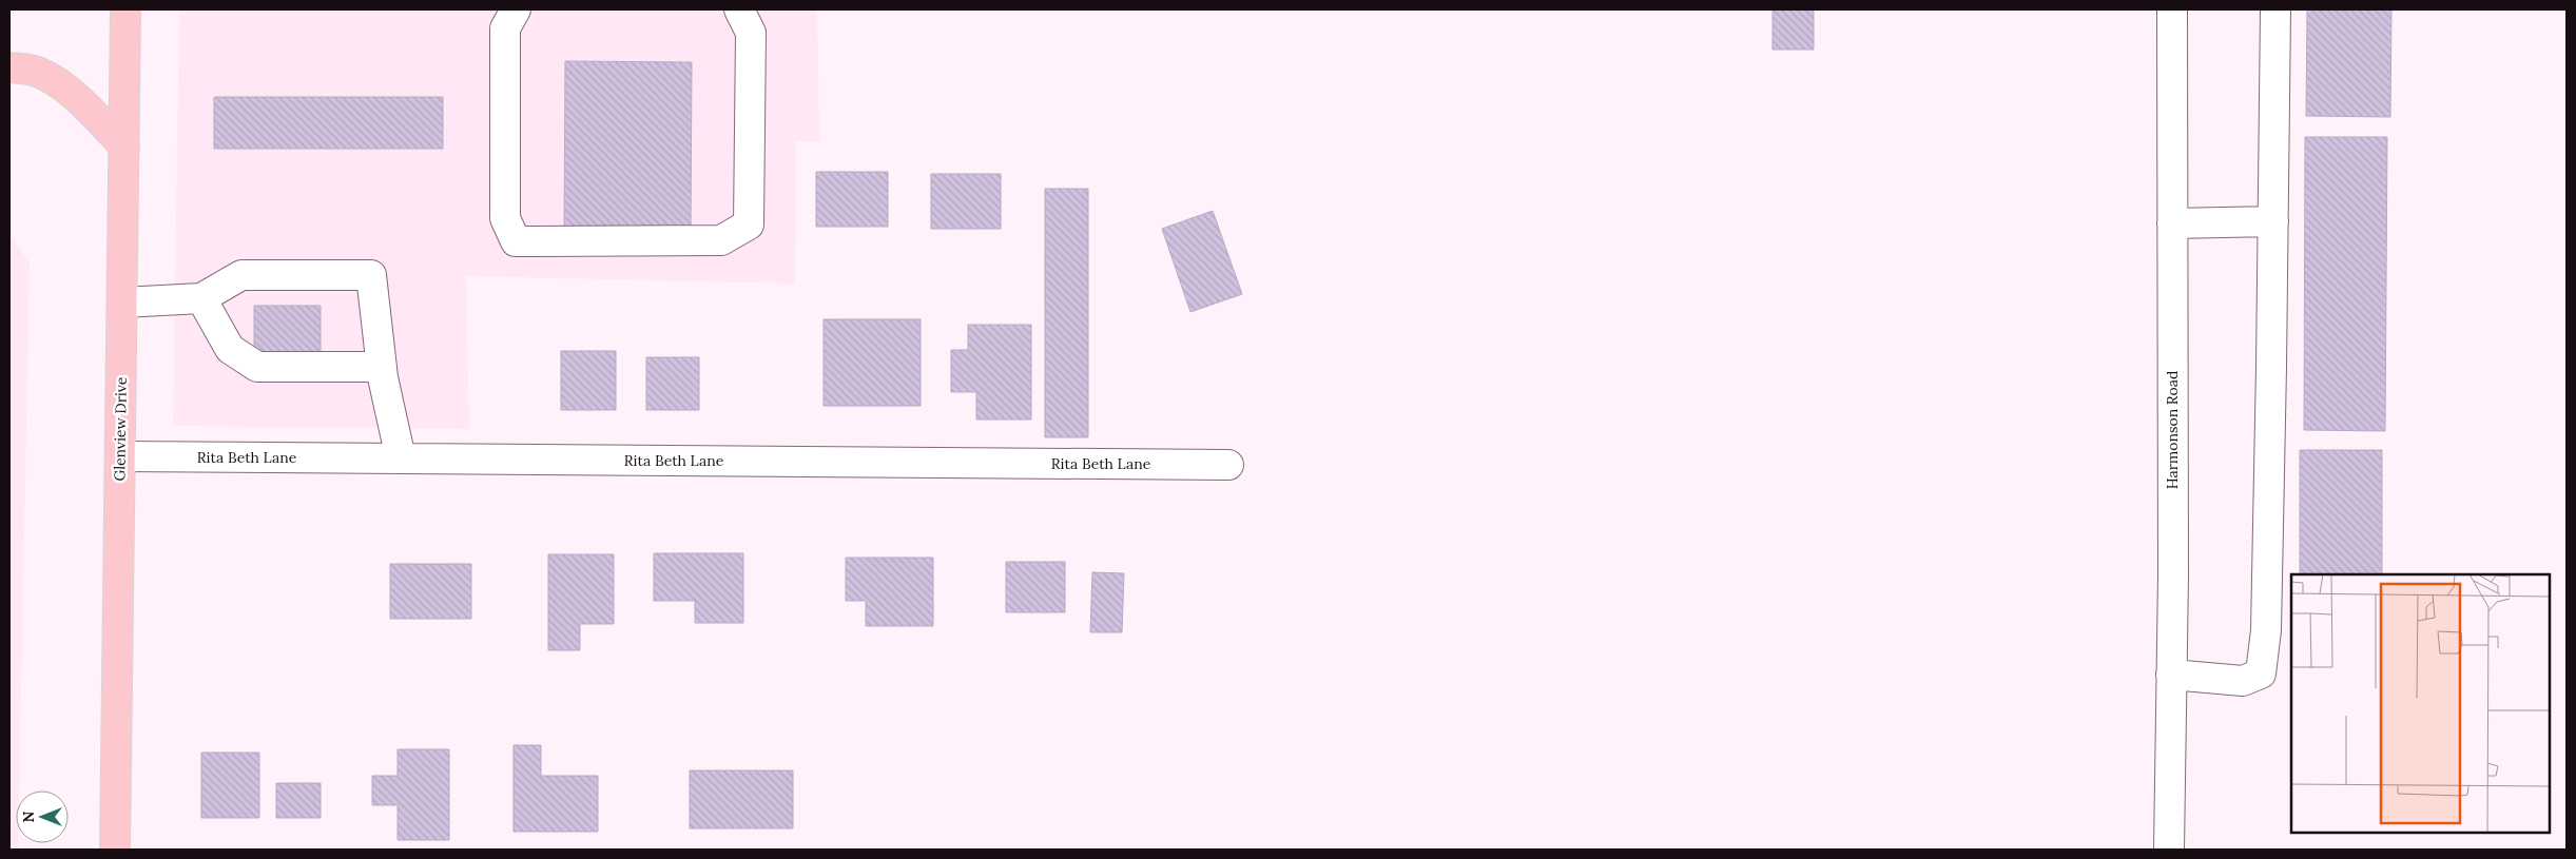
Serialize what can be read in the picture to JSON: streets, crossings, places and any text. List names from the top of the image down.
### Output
{
  "streets": {
    "main road": ["Glenview Drive"],
    "street": ["Harmonson Road", "Rita Beth Lane"]
  },
  "crossings": [
    ["Glenview Drive", "Rita Beth Lane"]
  ],
  "north": "left"
}
